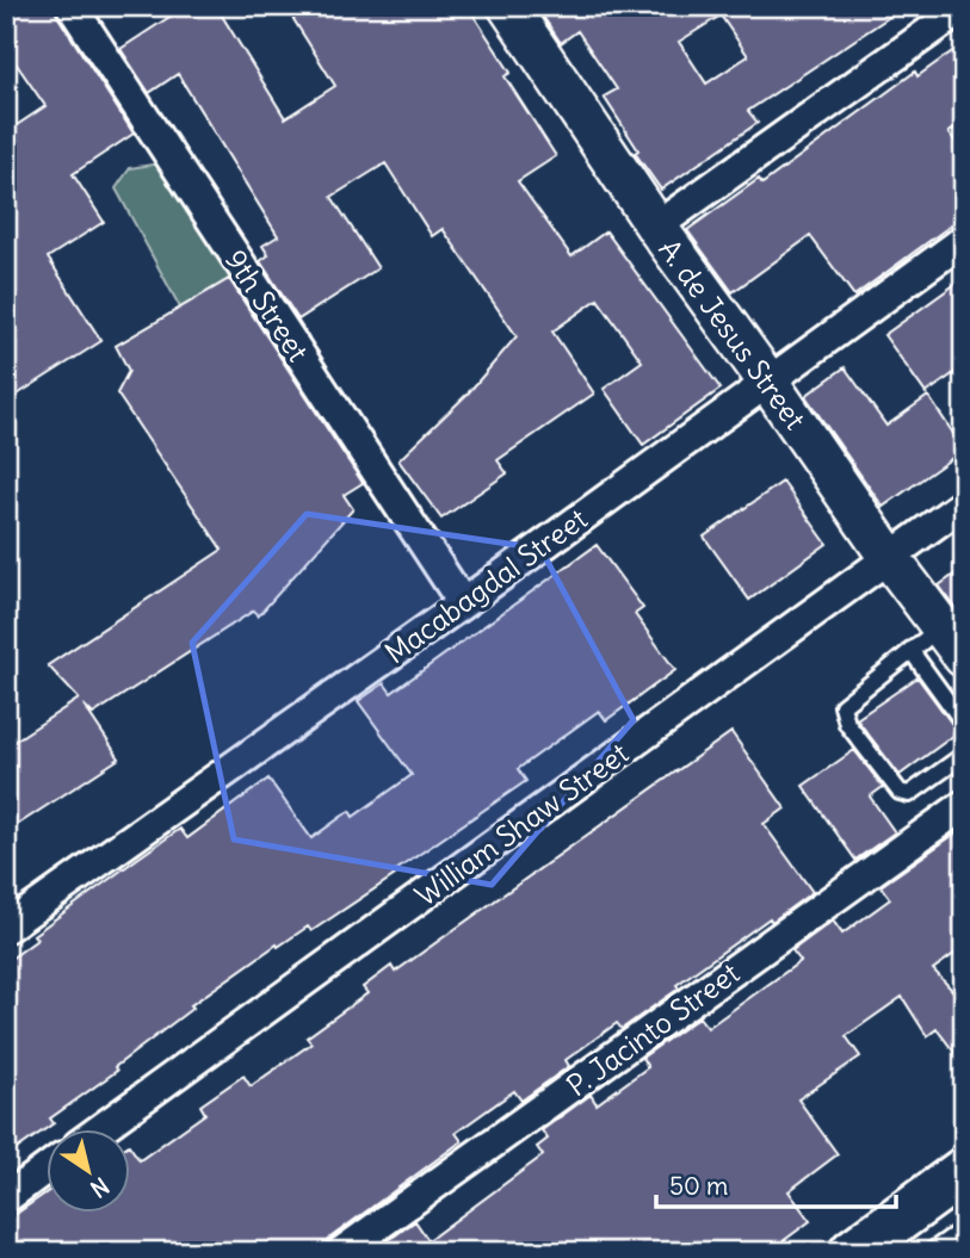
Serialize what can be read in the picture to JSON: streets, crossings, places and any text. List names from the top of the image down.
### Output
{
  "streets": {
    "main road": ["A. de Jesus Street"],
    "street": [
      "9th Street",
      "Macabagdal Street",
      "William Shaw Street",
      "P. Jacinto Street"
    ]
  },
  "crossings": [
    ["9th Street", "Macabagdal Street"],
    ["A. de Jesus Street", "Macabagdal Street"],
    ["A. de Jesus Street", "William Shaw Street"]
  ],
  "scale_bar": "50 m",
  "north": "bottom right"
}
